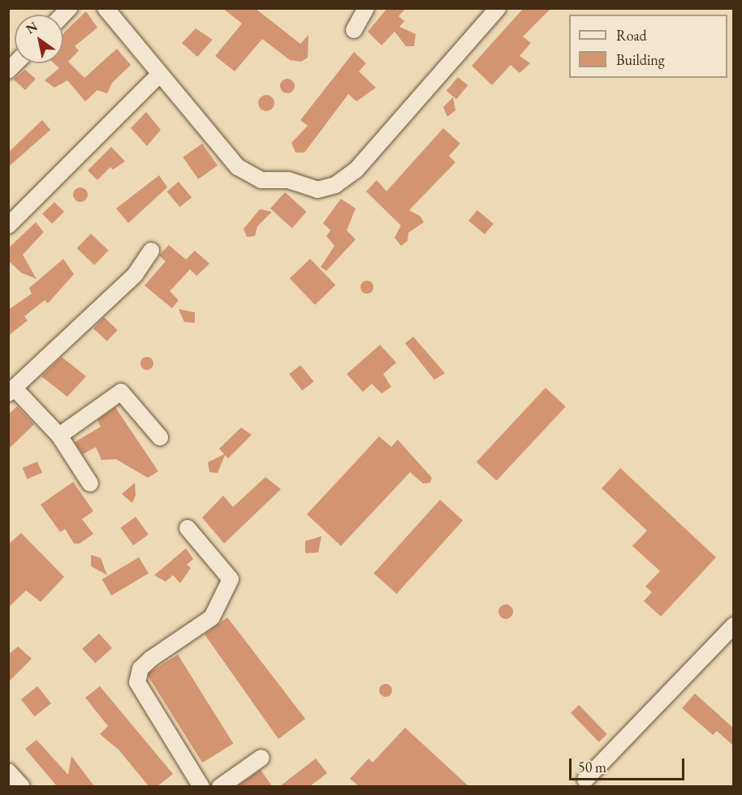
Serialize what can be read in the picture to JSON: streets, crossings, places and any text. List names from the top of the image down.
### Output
{
  "legend": ["Road", "Building"],
  "scale_bar": "50 m",
  "north": "top left"
}
